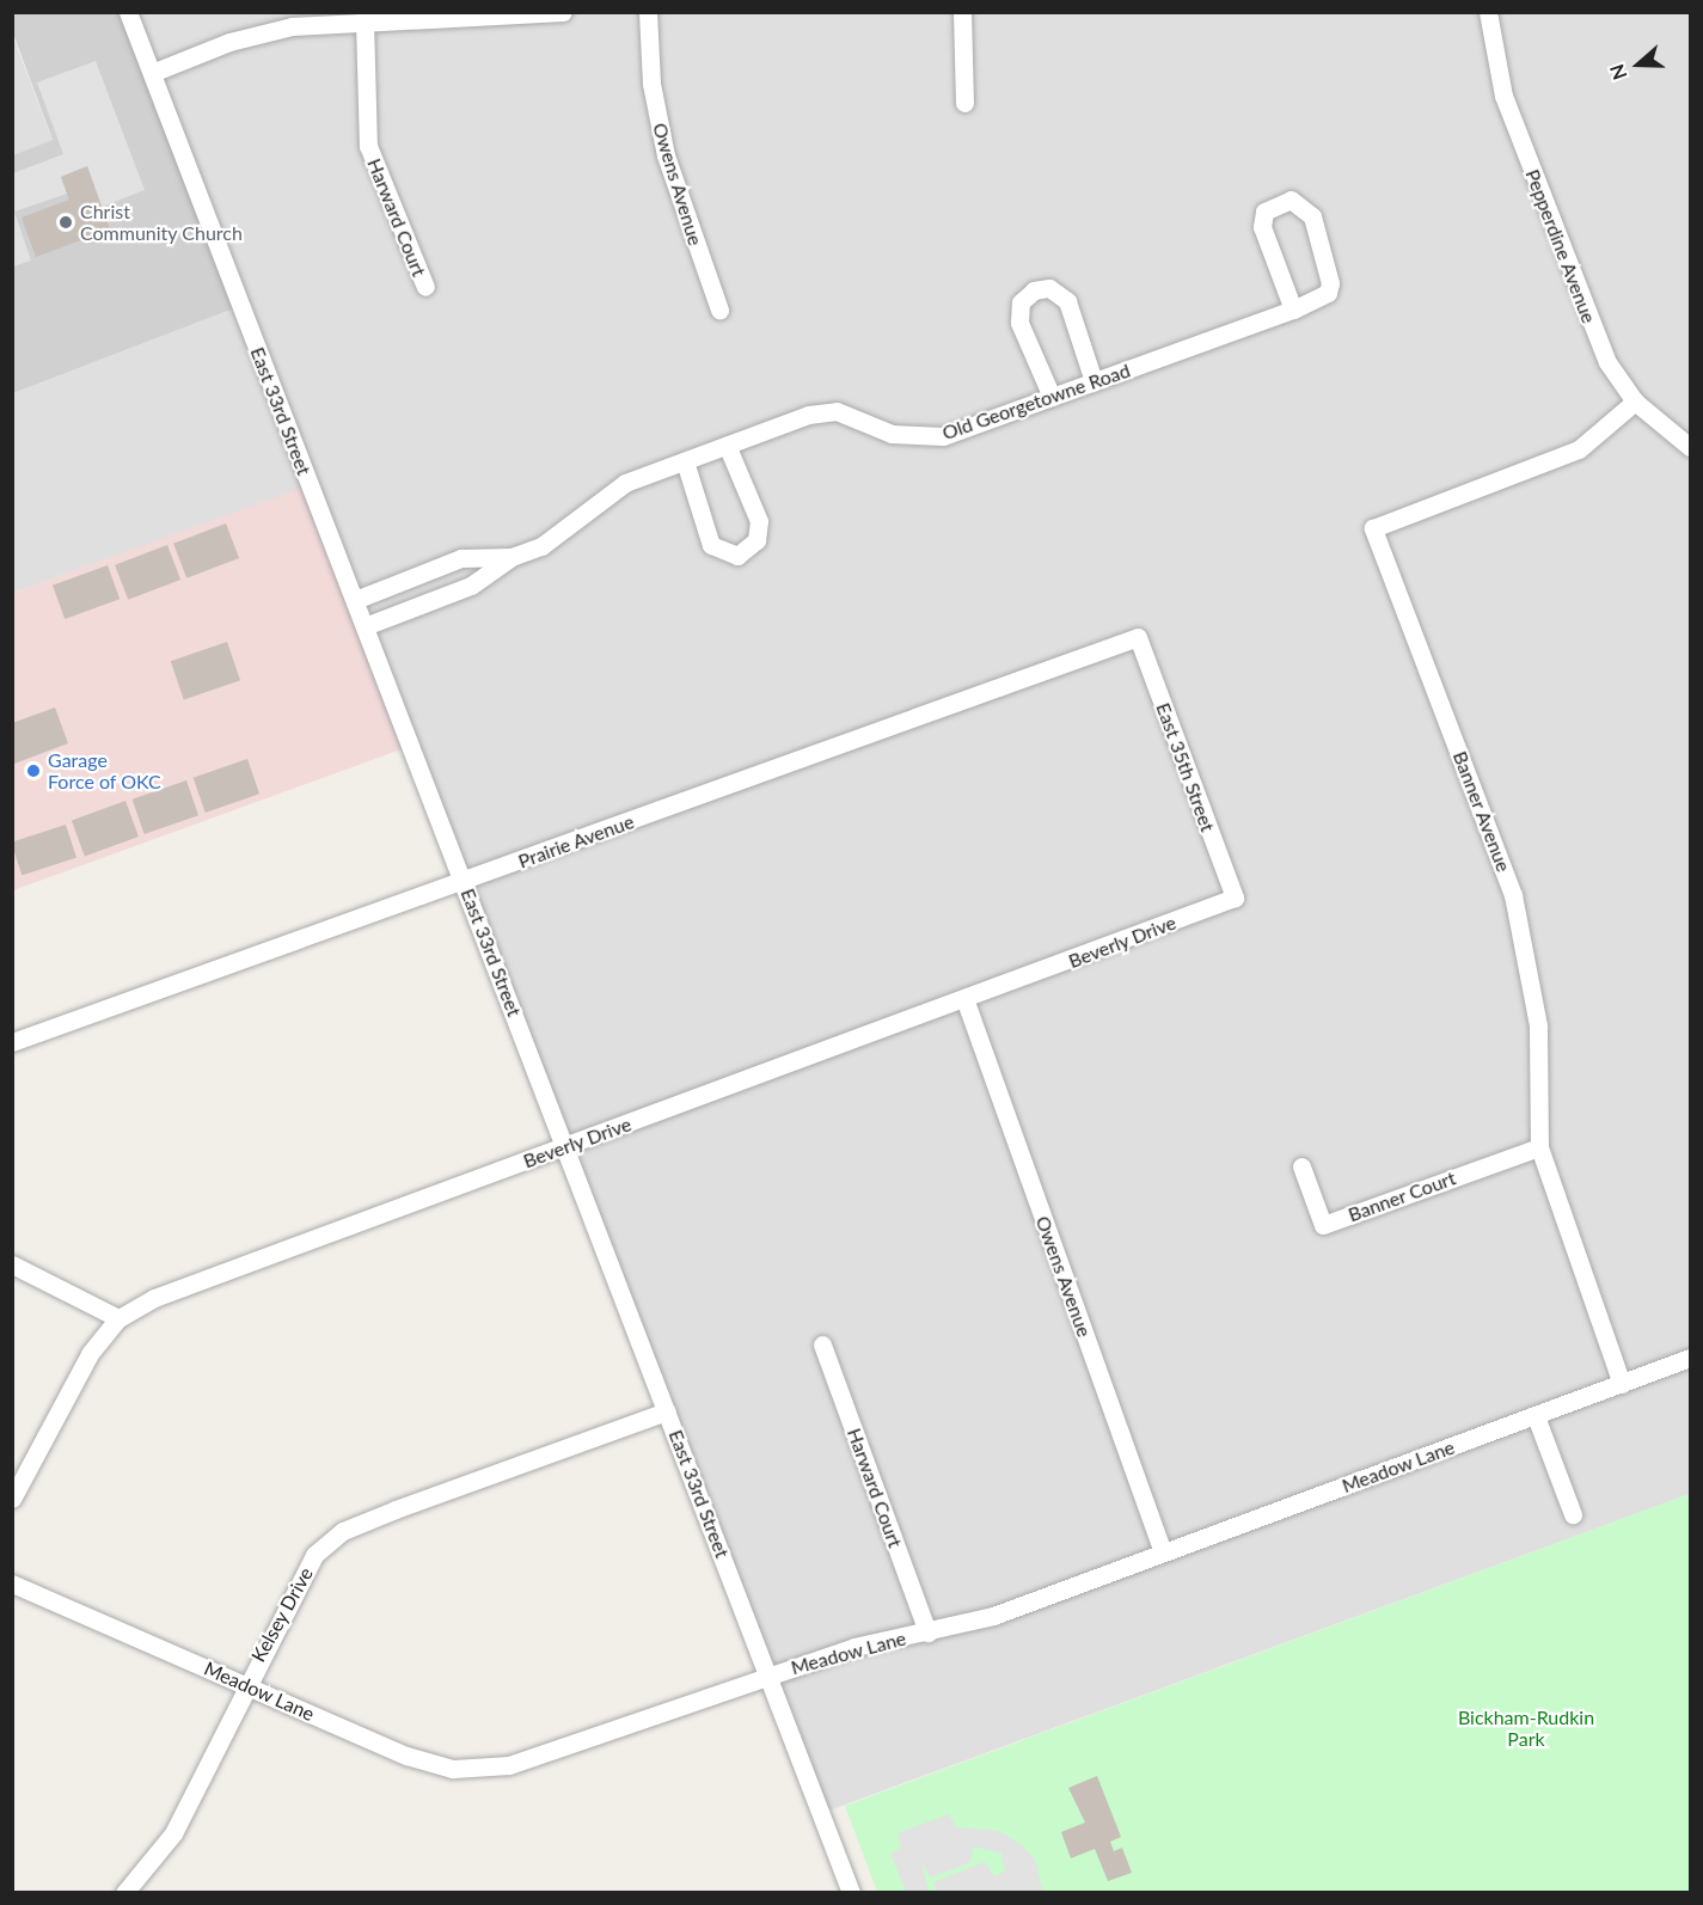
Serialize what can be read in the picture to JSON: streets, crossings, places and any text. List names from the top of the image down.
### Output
{
  "streets": {
    "street": [
      "Owens Avenue",
      "Harward Court",
      "Pepperdine Avenue",
      "Old Georgetowne Road",
      "East 33rd Street",
      "East 35th Street",
      "Banner Avenue",
      "Prairie Avenue",
      "Beverly Drive",
      "Banner Court",
      "Meadow Lane",
      "Kelsey Drive"
    ]
  },
  "crossings": [
    ["Owens Avenue", "Beverly Drive"],
    ["Owens Avenue", "Meadow Lane"],
    ["Harward Court", "Meadow Lane"],
    ["Pepperdine Avenue", "Banner Avenue"],
    ["Old Georgetowne Road", "East 33rd Street"],
    ["East 33rd Street", "Prairie Avenue"],
    ["East 33rd Street", "Beverly Drive"],
    ["East 33rd Street", "Meadow Lane"],
    ["East 33rd Street", "Kelsey Drive"],
    ["East 35th Street", "Prairie Avenue"],
    ["East 35th Street", "Beverly Drive"],
    ["Banner Avenue", "Banner Court"],
    ["Banner Avenue", "Meadow Lane"],
    ["Meadow Lane", "Kelsey Drive"]
  ],
  "parks": ["Bickham-Rudkin Park"],
  "places": ["Christ Community Church", "Garage Force of OKC"],
  "north": "left"
}
